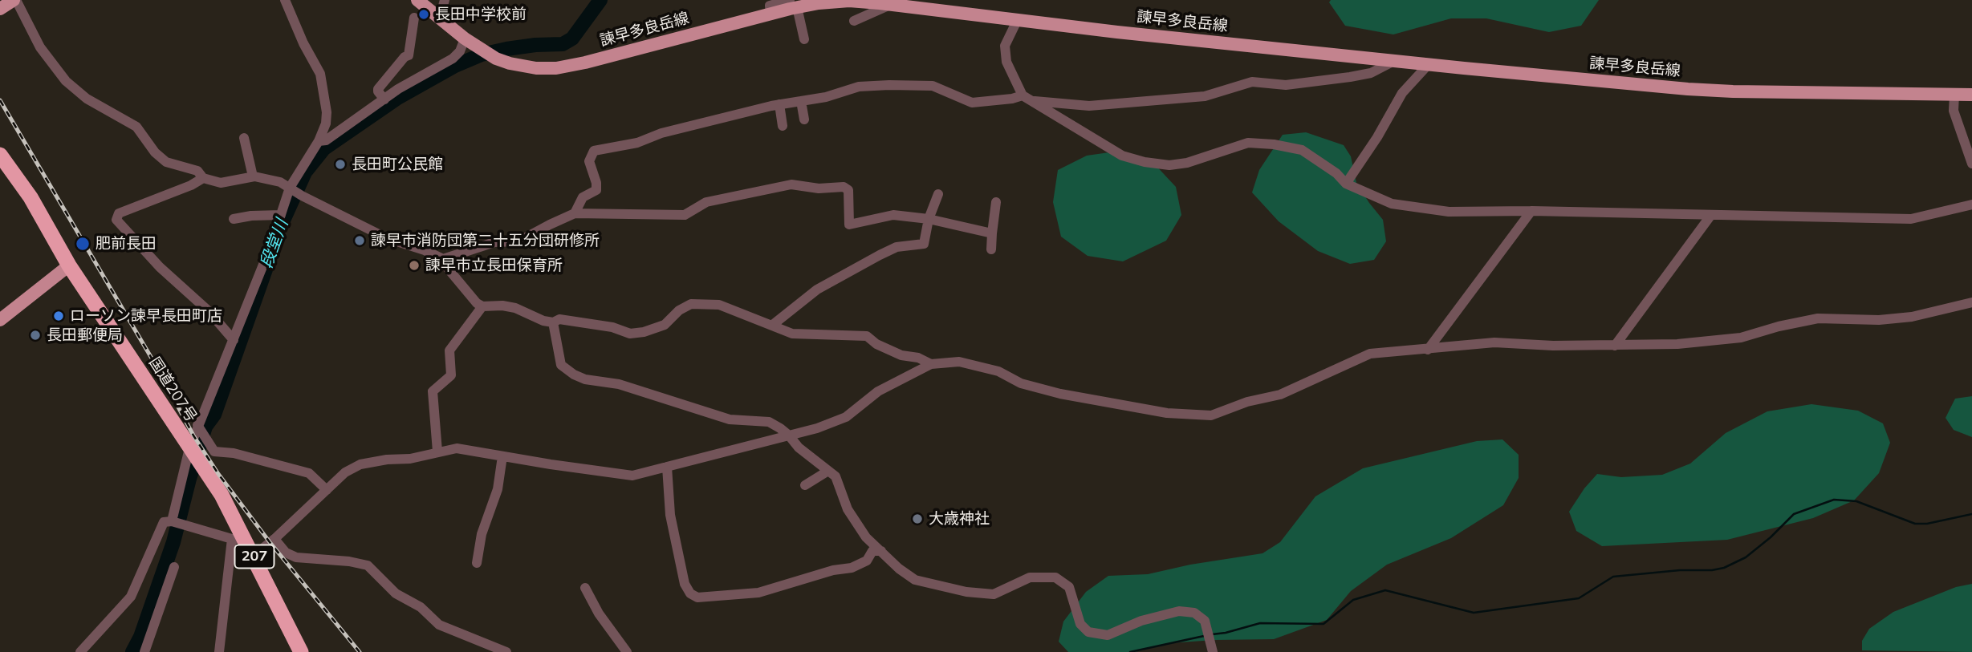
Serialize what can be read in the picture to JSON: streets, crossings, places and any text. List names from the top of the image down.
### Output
{
  "streets": {
    "highway": ["国道207号", "207"],
    "main road": ["諫早多良岳線"]
  },
  "water": ["段堂川"],
  "places": [
    "長田中学校前",
    "長田町公民館",
    "諫早市消防団第二十五分団研修所",
    "肥前長田",
    "諫早市立長田保育所",
    "ローソン諫早長田町店",
    "長田郵便局",
    "大歳神社"
  ]
}
